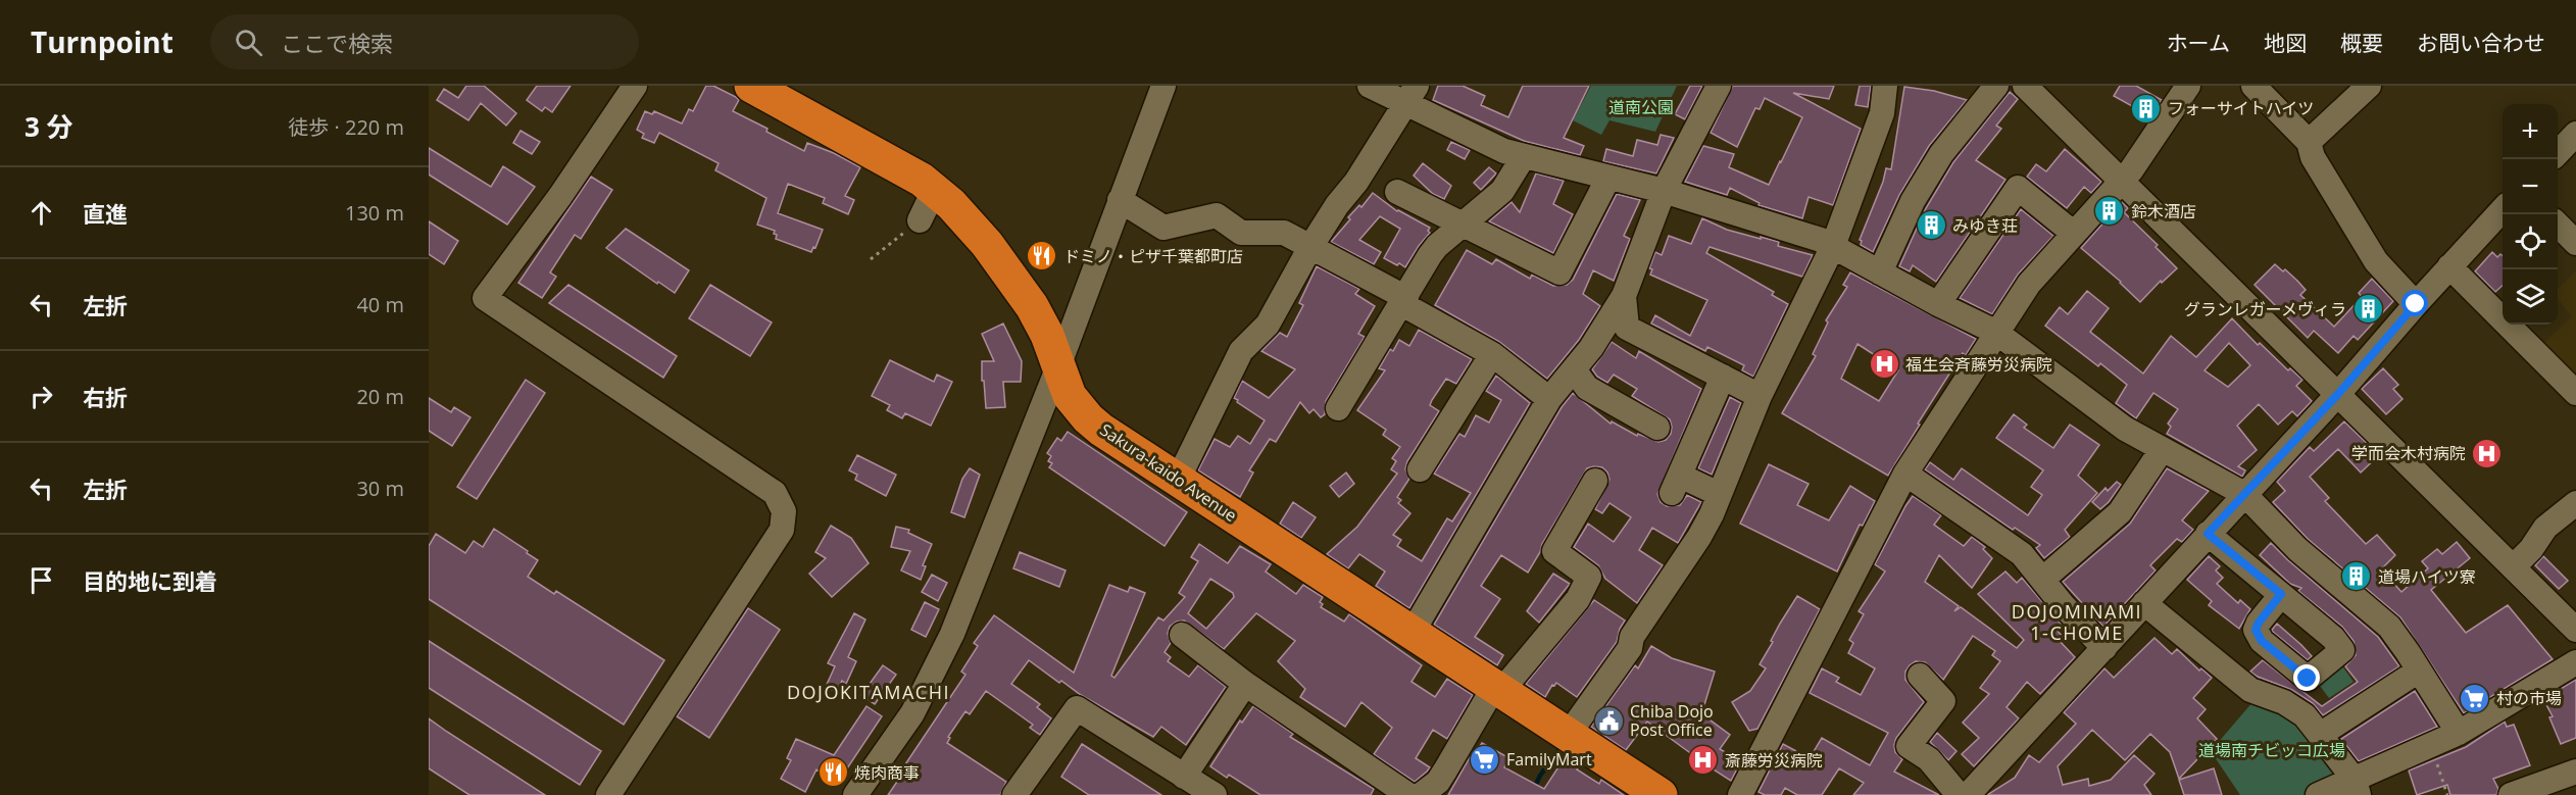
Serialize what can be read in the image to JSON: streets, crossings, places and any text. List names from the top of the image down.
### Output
{
  "streets": {
    "highway": ["Sakura-kaido Avenue"]
  },
  "districts": ["DOJOMINAMI 1-CHOME", "DOJOKITAMACHI"],
  "parks": ["道南公園", "道場南チビッコ広場"],
  "places": {
    "building": [
      "フォーサイトハイツ",
      "鈴木酒店",
      "みゆき荘",
      "グランレガーメヴィラ",
      "道場ハイツ寮"
    ],
    "restaurant": ["ドミノ・ピザ千葉都町店", "焼肉商事"],
    "hospital": ["福生会斉藤労災病院", "学而会木村病院", "斎藤労災病院"],
    "supermarket": ["村の市場", "FamilyMart"],
    "public building": ["Chiba Dojo Post Office"]
  },
  "page": {
    "header": "Turnpoint",
    "search": "ここで検索",
    "nav": [
      "ホーム",
      "地図",
      "概要",
      "お問い合わせ"
    ],
    "heading": ["3 分", "徒歩 · 220 m"],
    "map_buttons": ["+", "−"],
    "list": [
      ["直進", "130 m"],
      ["左折", "40 m"],
      ["右折", "20 m"],
      ["左折", "30 m"],
      "目的地に到着"
    ]
  }
}
